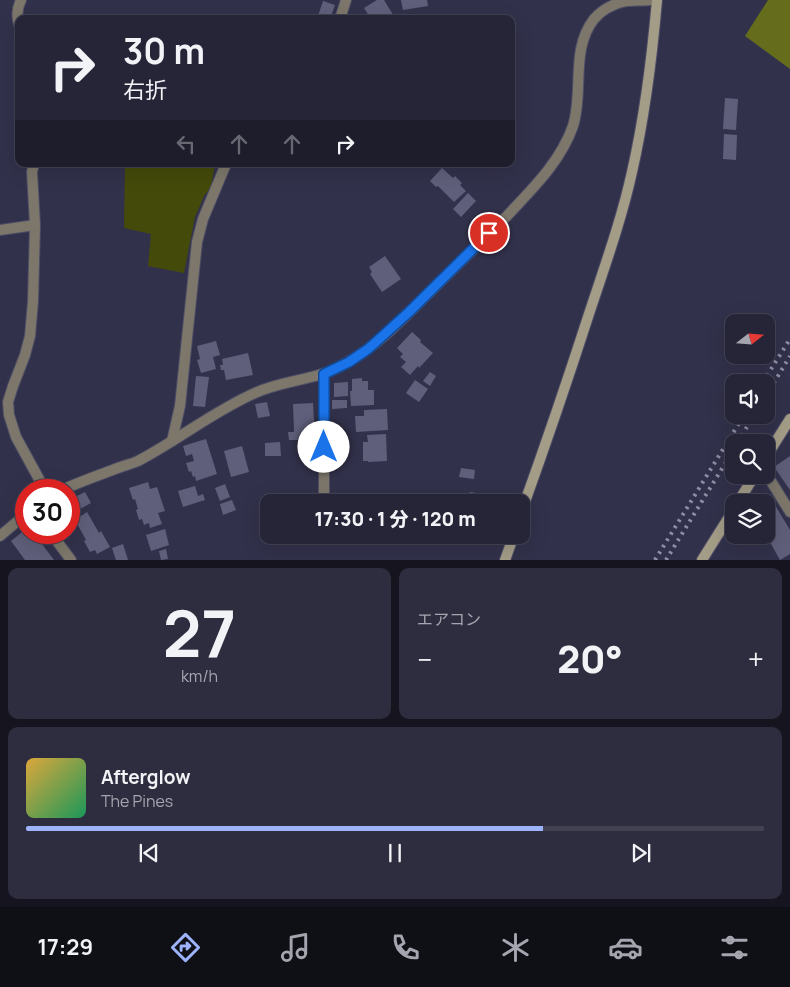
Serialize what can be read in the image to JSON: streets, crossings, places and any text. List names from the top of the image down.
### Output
{
  "north": "right",
  "page": {
    "turn": ["30 m", "右折"],
    "limit": "30",
    "trip": "17:30 · 1 分 · 120 m",
    "tile": [
      ["27", "km/h"],
      "エアコン"
    ],
    "heat": ["−", "20°", "+"],
    "song": ["Afterglow", "The Pines"],
    "tabs": "17:29"
  }
}
